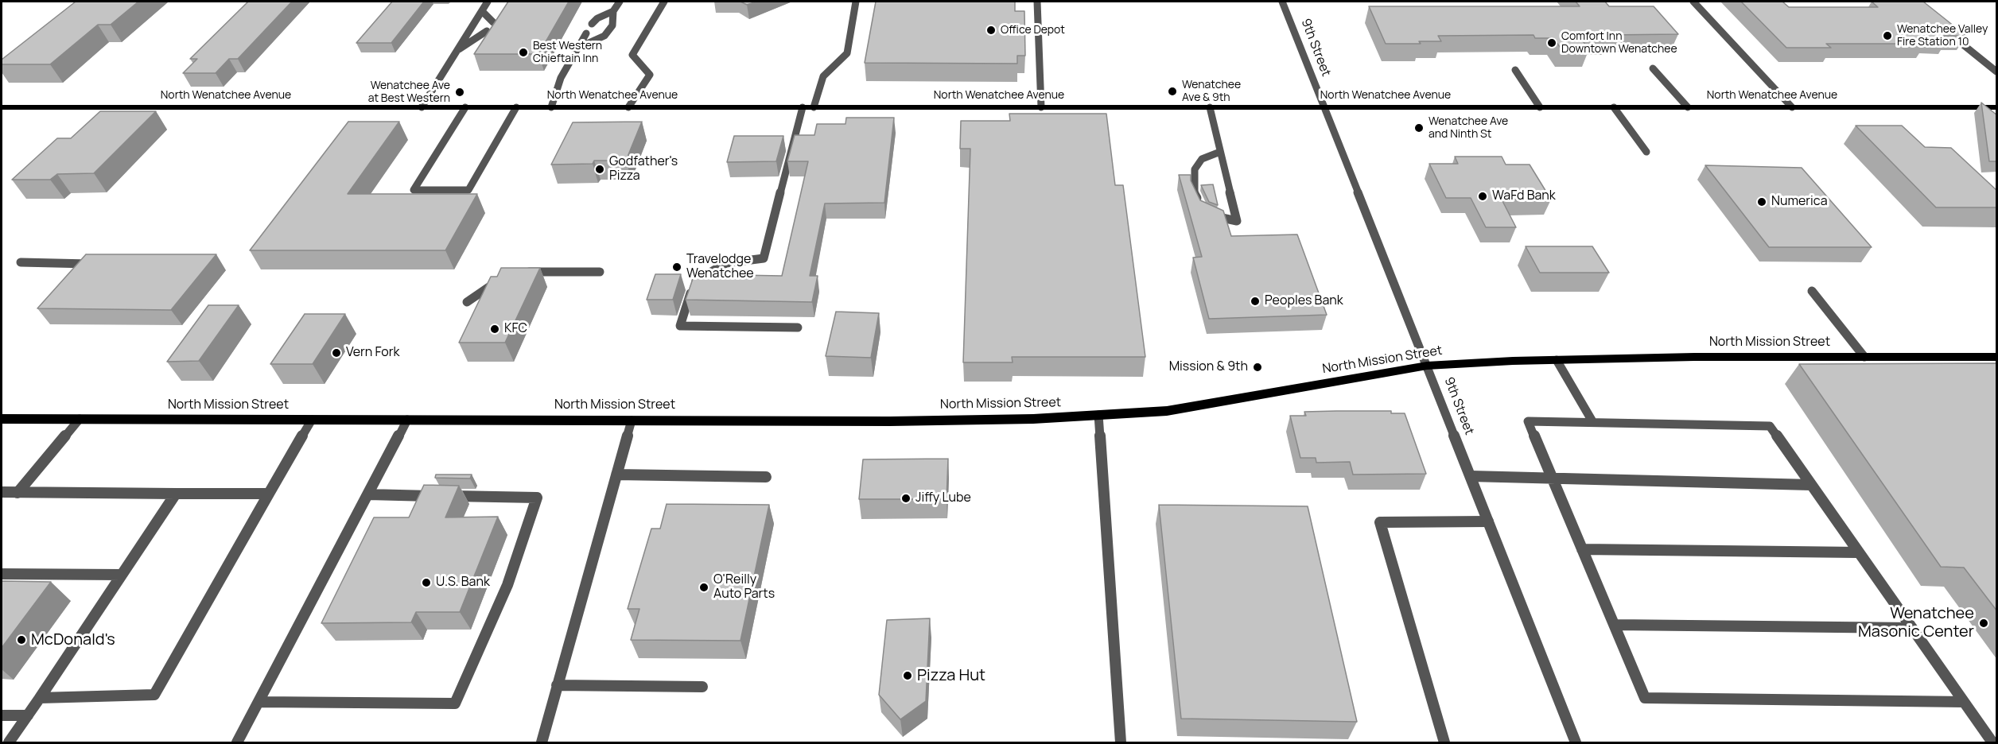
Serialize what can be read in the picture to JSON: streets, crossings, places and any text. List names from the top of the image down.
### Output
{
  "streets": {
    "main road": ["North Wenatchee Avenue", "North Mission Street"],
    "street": ["9th Street"]
  },
  "crossings": [
    ["9th Street", "North Wenatchee Avenue"],
    ["9th Street", "North Mission Street"]
  ],
  "places": [
    "Office Depot",
    "Wenatchee Valley Fire Station 10",
    "Comfort Inn Downtown Wenatchee",
    "Best Western Chieftain Inn",
    "Wenatchee Ave & 9th",
    "Wenatchee Ave at Best Western",
    "Wenatchee Ave and Ninth St",
    "Godfather's Pizza",
    "WaFd Bank",
    "Numerica",
    "Travelodge Wenatchee",
    "Peoples Bank",
    "KFC",
    "Vern Fork",
    "Mission & 9th",
    "Jiffy Lube",
    "U.S. Bank",
    "O'Reilly Auto Parts",
    "Wenatchee Masonic Center",
    "McDonald's",
    "Pizza Hut"
  ]
}
